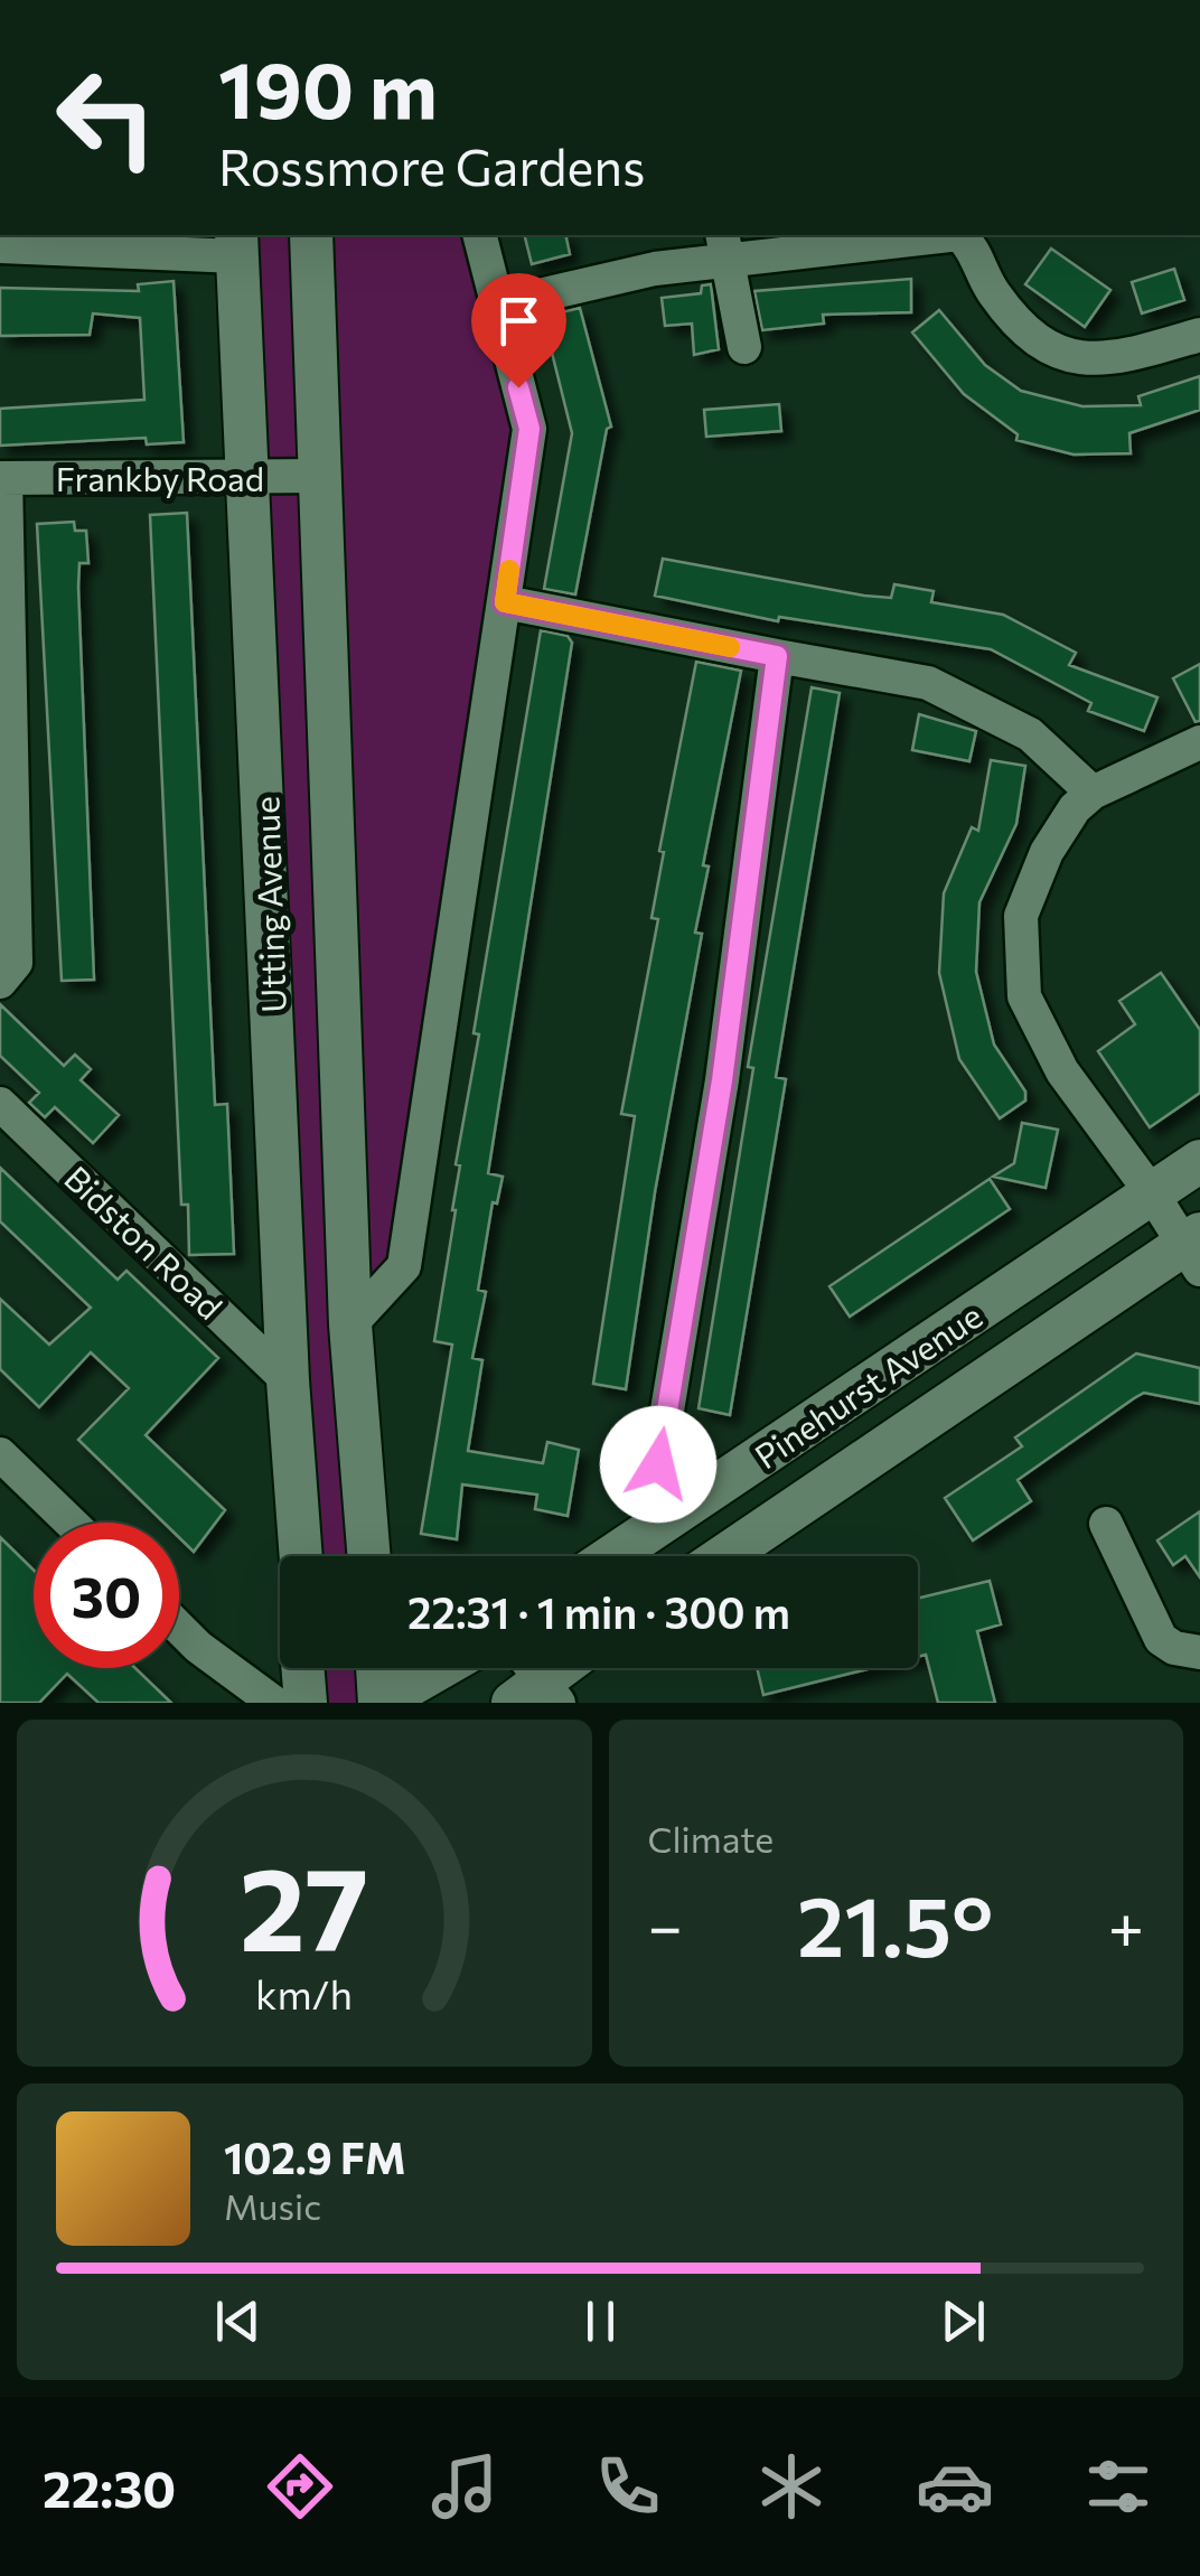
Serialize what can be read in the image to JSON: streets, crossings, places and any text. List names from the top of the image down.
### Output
{
  "streets": {
    "street": [
      "Frankby Road",
      "Utting Avenue",
      "Bidston Road",
      "Pinehurst Avenue"
    ]
  },
  "crossings": [
    ["Frankby Road", "Utting Avenue"],
    ["Utting Avenue", "Bidston Road"]
  ],
  "page": {
    "turn": ["190 m", "Rossmore Gardens"],
    "limit": "30",
    "trip": "22:31 · 1 min · 300 m",
    "tile": "Climate",
    "heat": ["−", "21.5°", "+"],
    "song": ["102.9 FM", "Music"],
    "tabs": "22:30",
    "gauge": ["27", "km/h"]
  }
}
